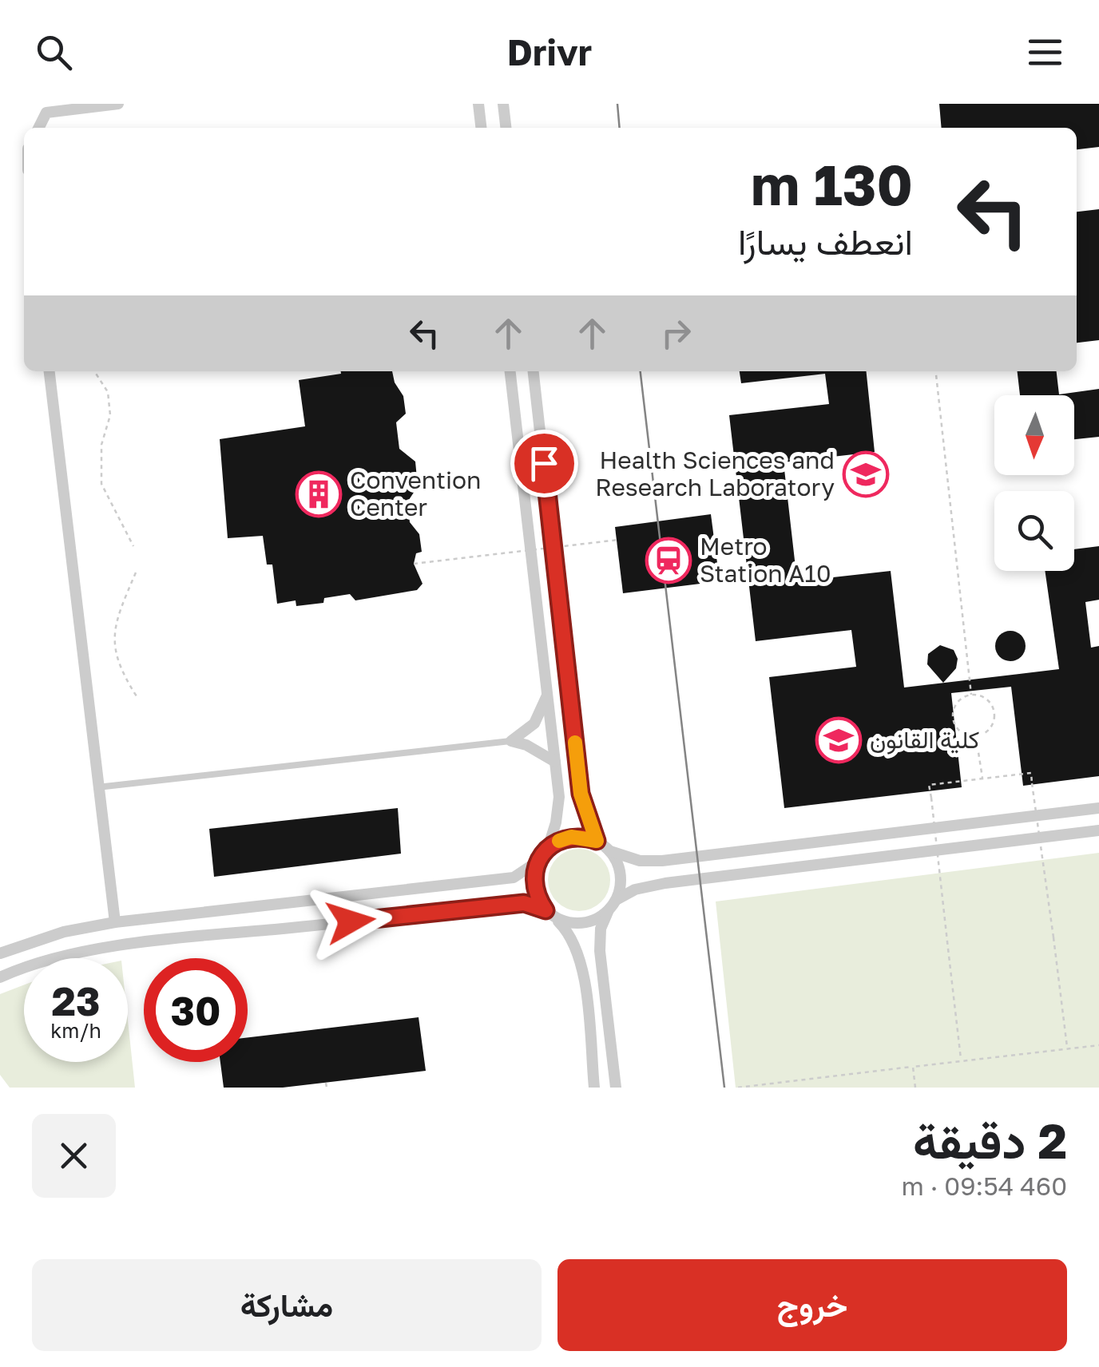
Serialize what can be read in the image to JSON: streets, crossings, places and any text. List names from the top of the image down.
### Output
{
  "places": {
    "school or university": ["Health Sciences and Research Laboratory", "كلية القانون"],
    "building": ["Convention Center"],
    "station": ["Metro Station A10"]
  },
  "north": "bottom",
  "page": {
    "header": "Drivr",
    "turn": ["130 m", "انعطف يسارًا"],
    "speed": "23 km/h",
    "limit": "30",
    "heading": ["2 دقيقة", "460 m · 09:54"],
    "buttons": ["خروج", "مشاركة"]
  }
}
